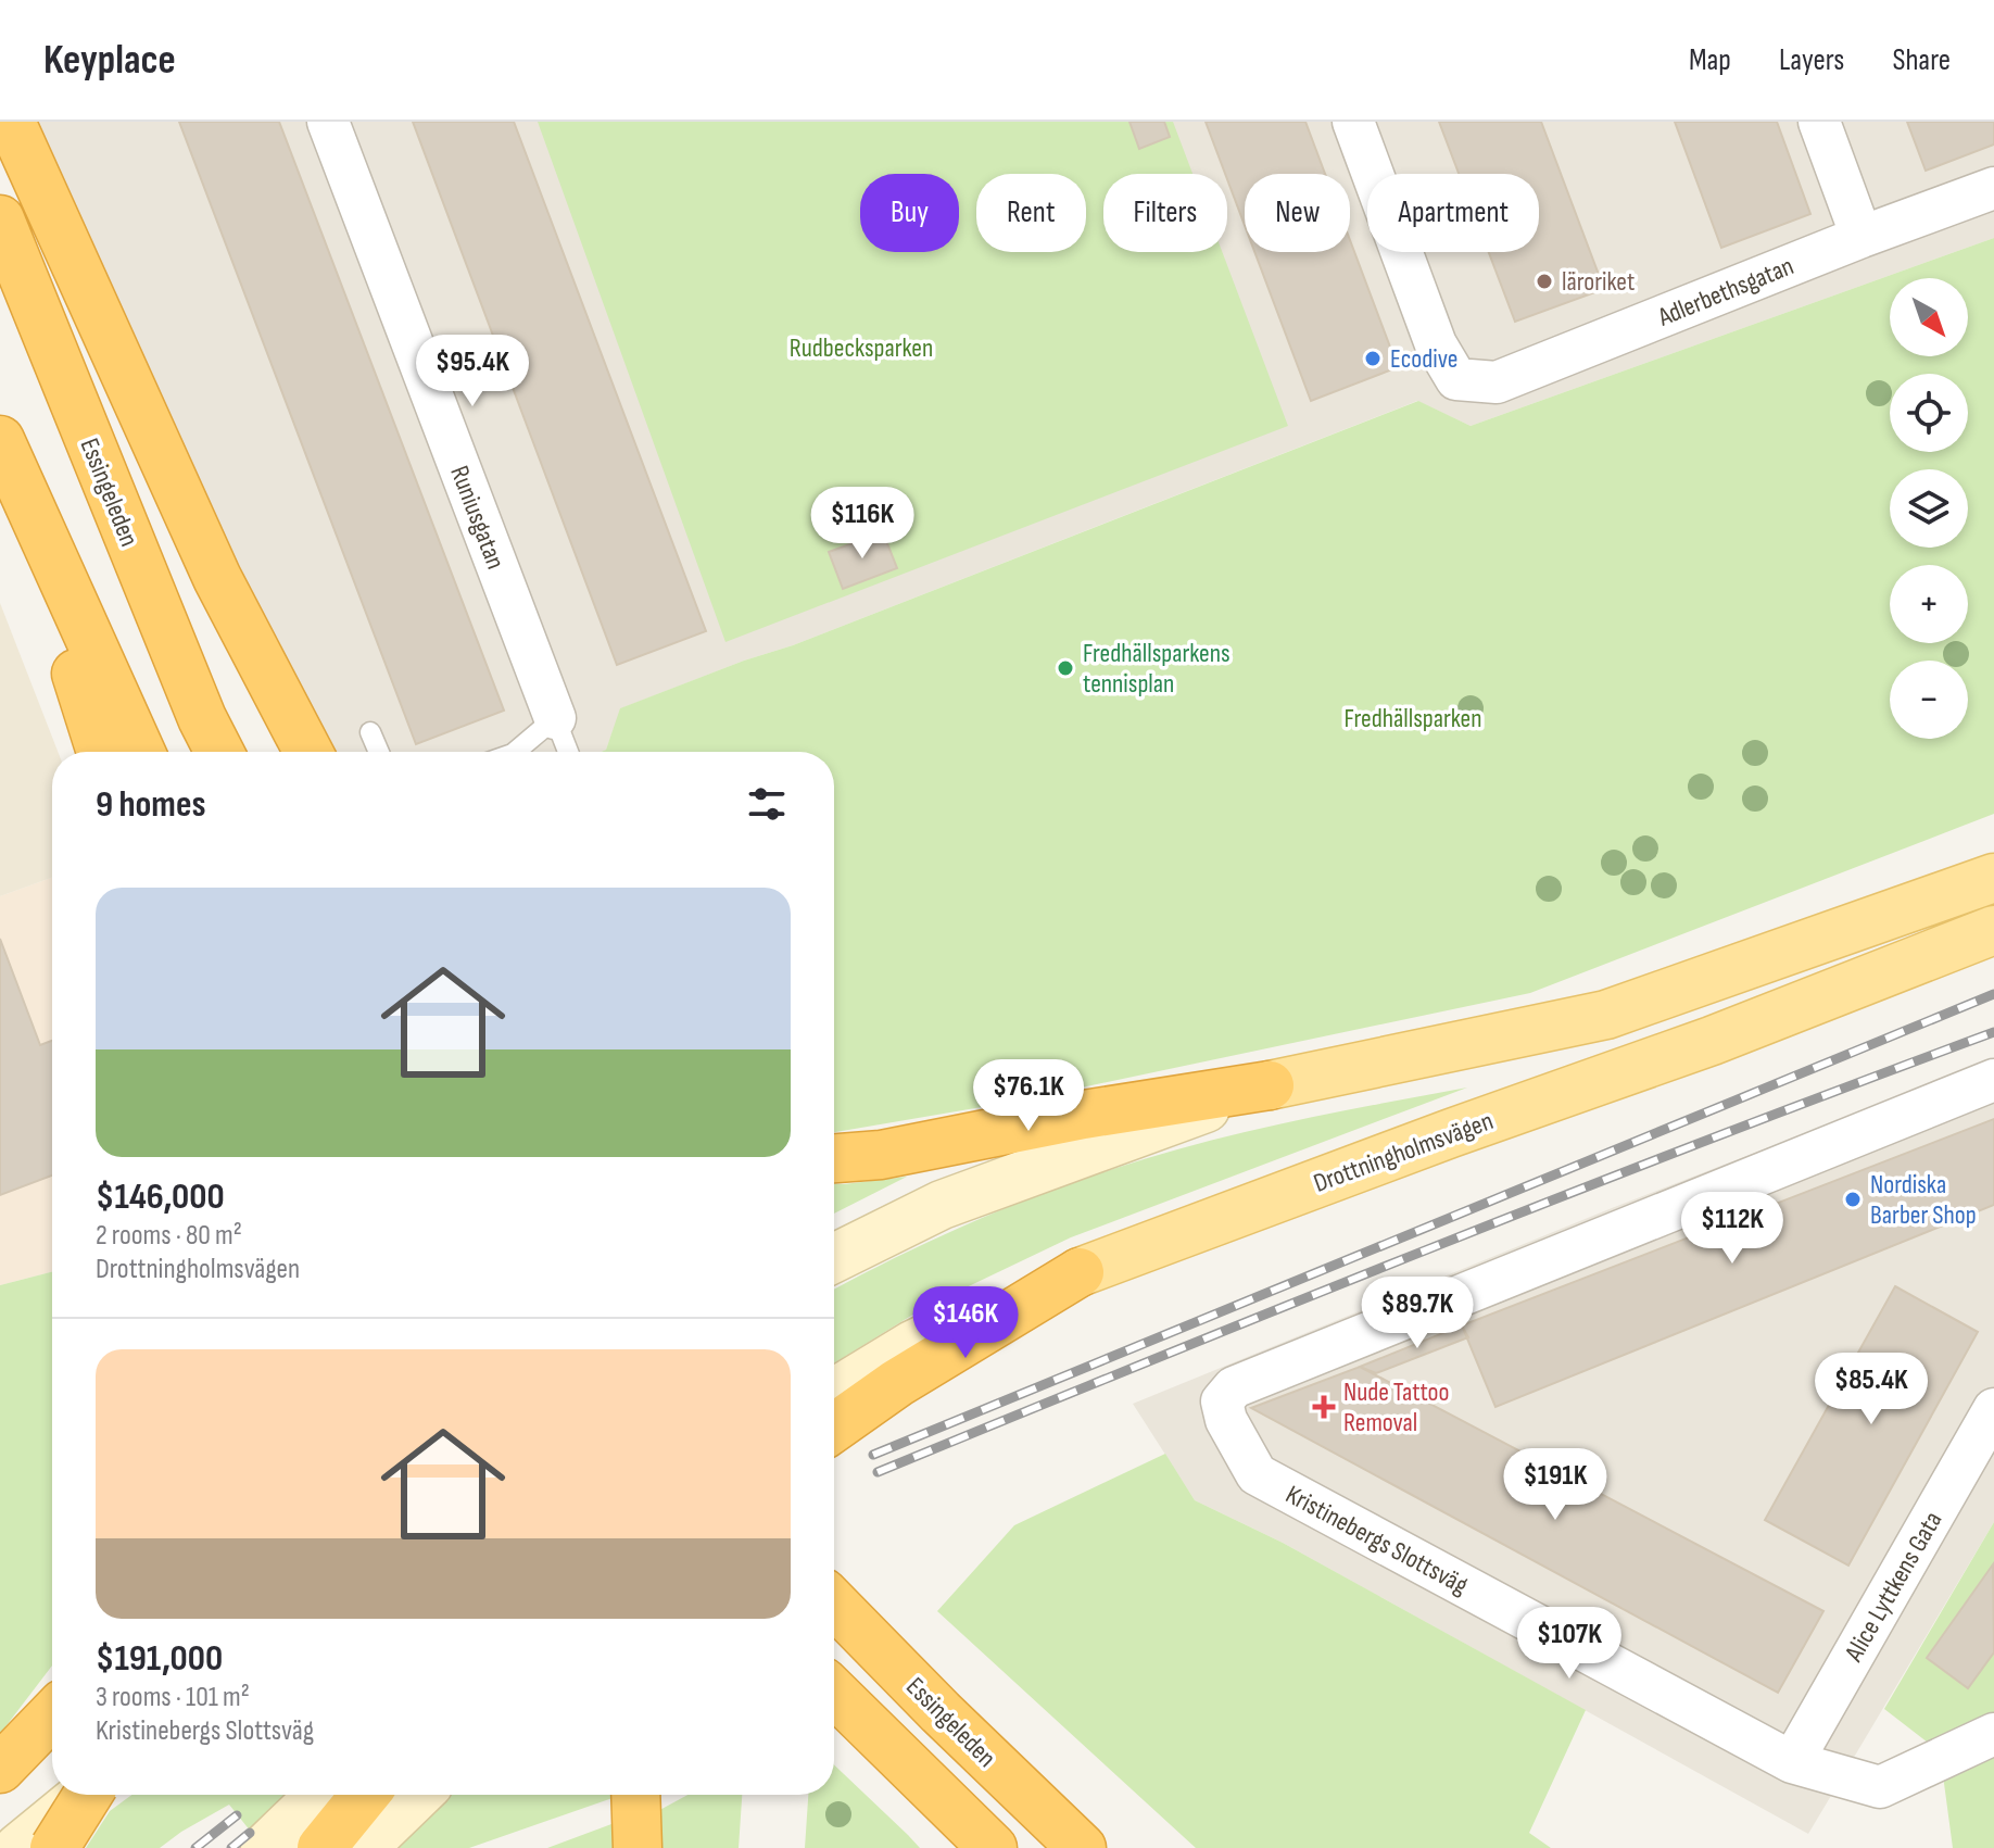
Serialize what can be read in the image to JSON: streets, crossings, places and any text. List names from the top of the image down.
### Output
{
  "streets": {
    "highway": ["Essingeleden"],
    "main road": ["Drottningholmsvägen"],
    "street": [
      "Adlerbethsgatan",
      "Runiusgatan",
      "Kristinebergs Slottsväg",
      "Alice Lyttkens Gata"
    ]
  },
  "crossings": [
    ["Kristinebergs Slottsväg", "Alice Lyttkens Gata"]
  ],
  "parks": ["Rudbecksparken", "Fredhällsparken"],
  "places": {
    "other": [
      "läroriket",
      "Ecodive",
      "Fredhällsparkens tennisplan",
      "Nordiska Barber Shop"
    ],
    "health": ["Nude Tattoo Removal"]
  },
  "north": "bottom right",
  "page": {
    "header": "Keyplace",
    "nav": ["Map", "Layers", "Share"],
    "chip": [
      "Buy",
      "Rent",
      "Filters",
      "New",
      "Apartment"
    ],
    "map_buttons": ["+", "−"],
    "price": [
      "$95.4K",
      "$116K",
      "$76.1K",
      "$112K",
      "$89.7K",
      "$146K",
      "$85.4K",
      "$191K",
      "$107K"
    ],
    "heading": "9 homes",
    "list": [
      {
        "name": "$146,000",
        "note": "2 rooms · 80 m² · Drottningholmsvägen"
      },
      {
        "name": "$191,000",
        "note": "3 rooms · 101 m² · Kristinebergs Slottsväg"
      }
    ]
  }
}
